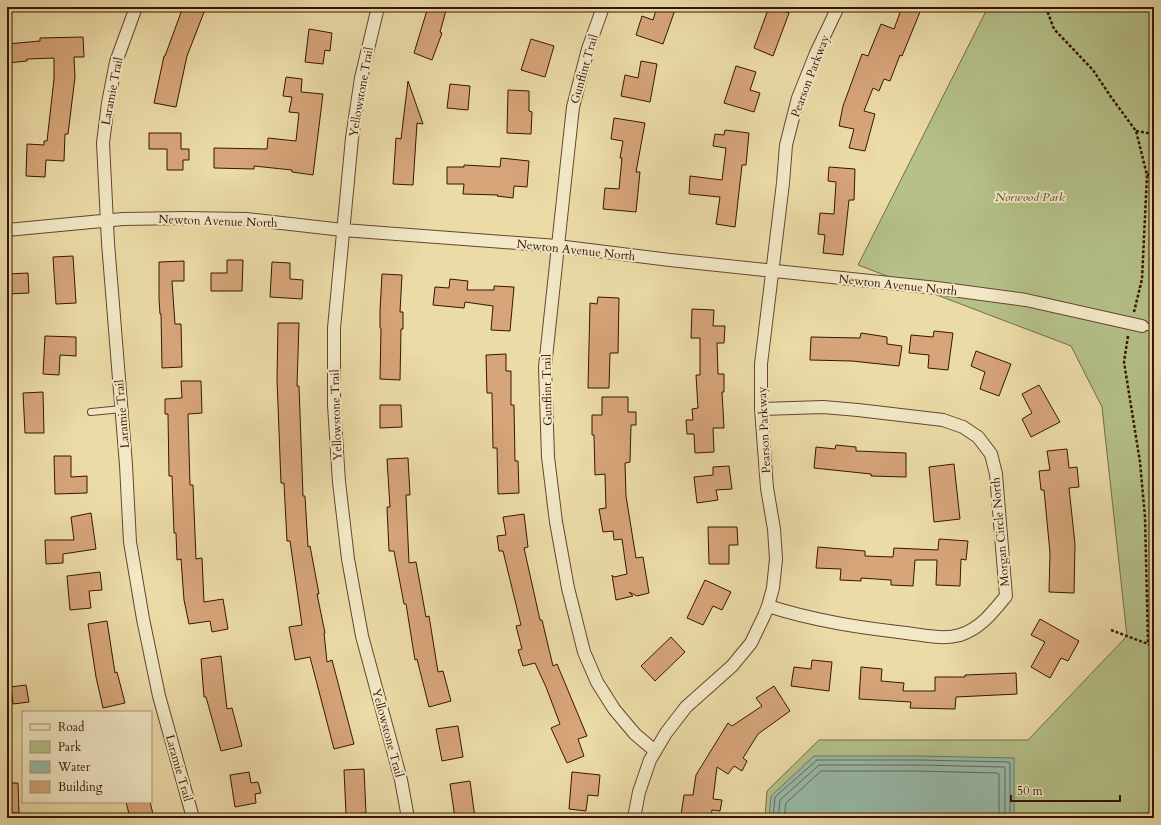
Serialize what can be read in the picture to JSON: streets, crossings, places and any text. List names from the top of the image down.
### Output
{
  "streets": {
    "street": [
      "Gunflint Trail",
      "Pearson Parkway",
      "Laramie Trail",
      "Yellowstone Trail",
      "Newton Avenue North",
      "Morgan Circle North"
    ]
  },
  "crossings": [
    ["Gunflint Trail", "Pearson Parkway"],
    ["Gunflint Trail", "Newton Avenue North"],
    ["Pearson Parkway", "Newton Avenue North"],
    ["Pearson Parkway", "Morgan Circle North"],
    ["Laramie Trail", "Newton Avenue North"],
    ["Yellowstone Trail", "Newton Avenue North"]
  ],
  "parks": ["Norwood Park"],
  "legend": [
    "Road",
    "Park",
    "Water",
    "Building"
  ],
  "scale_bar": "50 m"
}
